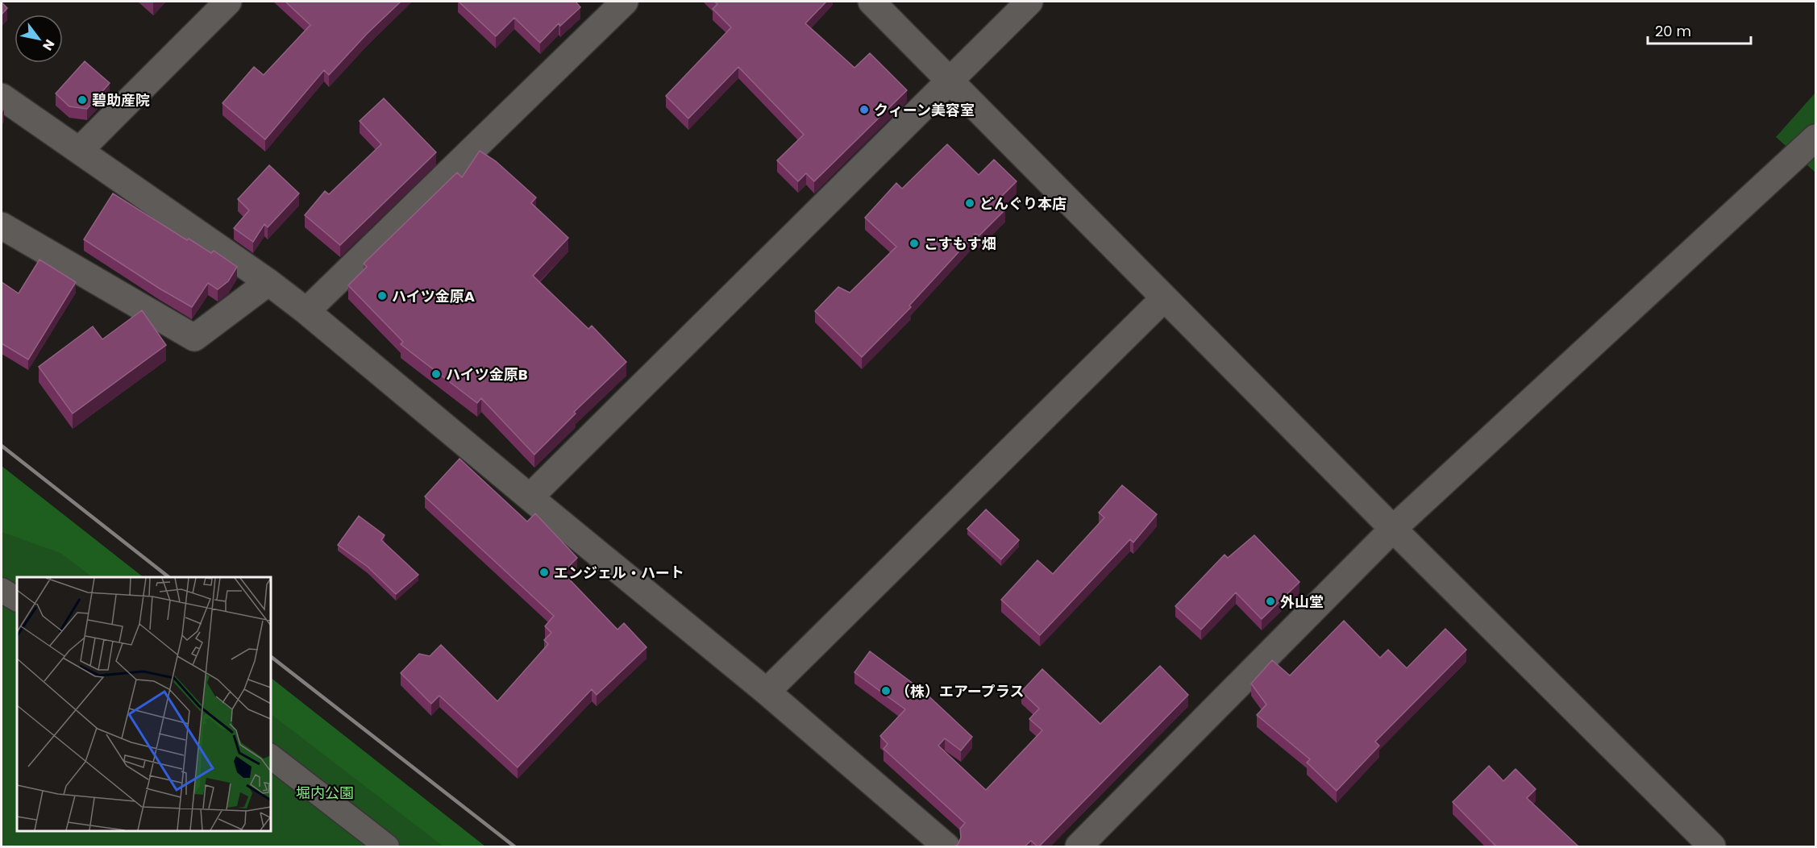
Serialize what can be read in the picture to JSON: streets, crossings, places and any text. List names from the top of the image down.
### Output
{
  "parks": ["堀内公園"],
  "places": [
    "碧助産院",
    "クィーン美容室",
    "どんぐり本店",
    "こすもす畑",
    "ハイツ金原A",
    "ハイツ金原B",
    "エンジェル・ハート",
    "外山堂",
    "（株）エアープラス"
  ],
  "scale_bar": "20 m",
  "north": "bottom right"
}
